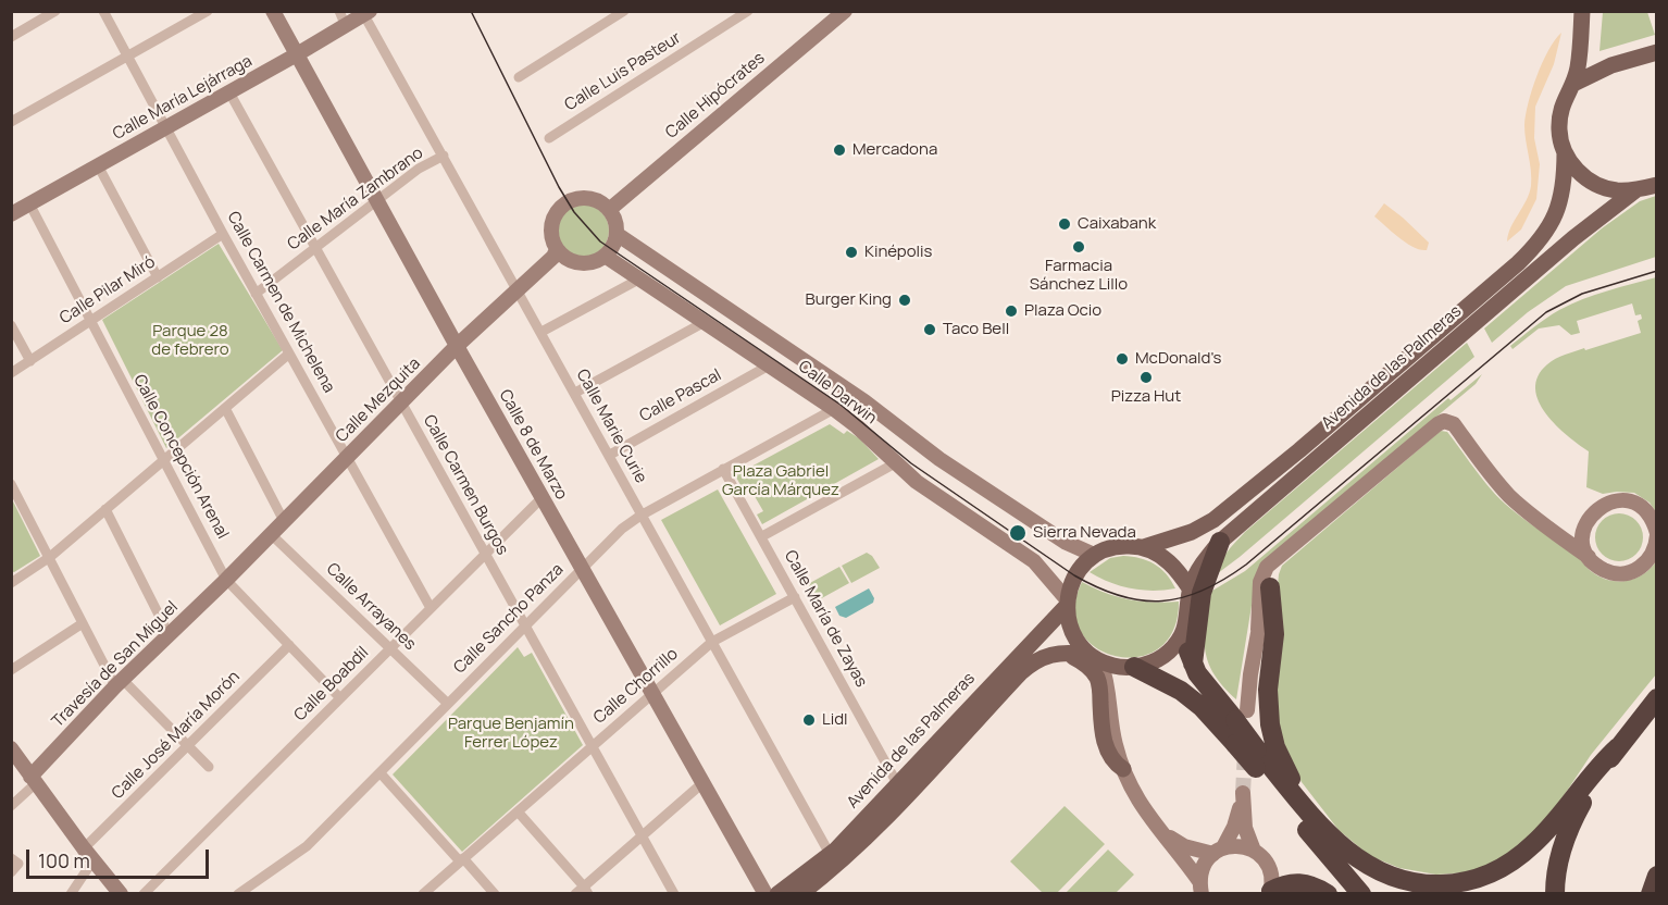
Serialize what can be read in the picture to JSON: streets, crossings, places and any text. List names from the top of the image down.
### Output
{
  "streets": {
    "main road": ["Avenida de las Palmeras"],
    "street": [
      "Calle Luis Pasteur",
      "Calle Hipócrates",
      "Calle María Lejárraga",
      "Calle María Zambrano",
      "Calle Pilar Miró",
      "Calle Carmen de Michelena",
      "Calle Darwin",
      "Calle Pascal",
      "Calle Mezquita",
      "Calle Marie Curie",
      "Calle 8 de Marzo",
      "Calle Concepción Arenal",
      "Calle Carmen Burgos",
      "Calle Arrayanes",
      "Calle Sancho Panza",
      "Calle María de Zayas",
      "Travesía de San Miguel",
      "Calle Boabdil",
      "Calle Chorrillo",
      "Calle José María Morón"
    ]
  },
  "crossings": [
    ["Calle Hipócrates", "Calle Darwin"],
    ["Calle Hipócrates", "Calle Mezquita"],
    ["Calle María Lejárraga", "Calle Carmen de Michelena"],
    ["Calle María Lejárraga", "Calle Marie Curie"],
    ["Calle María Lejárraga", "Calle 8 de Marzo"],
    ["Calle María Lejárraga", "Calle Concepción Arenal"],
    ["Calle María Lejárraga", "Calle Carmen Burgos"],
    ["Calle María Zambrano", "Calle Carmen de Michelena"],
    ["Calle María Zambrano", "Calle Marie Curie"],
    ["Calle María Zambrano", "Calle 8 de Marzo"],
    ["Calle María Zambrano", "Calle Carmen Burgos"],
    ["Calle Pilar Miró", "Calle Carmen de Michelena"],
    ["Calle Pilar Miró", "Calle Concepción Arenal"],
    ["Calle Carmen de Michelena", "Calle Mezquita"],
    ["Calle Carmen de Michelena", "Calle Boabdil"],
    ["Avenida de las Palmeras", "Calle Darwin"],
    ["Avenida de las Palmeras", "Calle Marie Curie"],
    ["Avenida de las Palmeras", "Calle María de Zayas"],
    ["Calle Darwin", "Calle Pascal"],
    ["Calle Darwin", "Calle Mezquita"],
    ["Calle Darwin", "Calle Sancho Panza"],
    ["Calle Pascal", "Calle Marie Curie"],
    ["Calle Mezquita", "Calle Marie Curie"],
    ["Calle Mezquita", "Calle 8 de Marzo"],
    ["Calle Mezquita", "Calle Concepción Arenal"],
    ["Calle Mezquita", "Calle Carmen Burgos"],
    ["Calle Mezquita", "Calle Arrayanes"],
    ["Calle Mezquita", "Travesía de San Miguel"],
    ["Calle Marie Curie", "Calle Sancho Panza"],
    ["Calle Marie Curie", "Calle Chorrillo"],
    ["Calle 8 de Marzo", "Calle Sancho Panza"],
    ["Calle 8 de Marzo", "Calle Boabdil"],
    ["Calle 8 de Marzo", "Calle Chorrillo"],
    ["Calle Concepción Arenal", "Travesía de San Miguel"],
    ["Calle Concepción Arenal", "Calle Boabdil"],
    ["Calle Concepción Arenal", "Calle José María Morón"],
    ["Calle Carmen Burgos", "Calle Sancho Panza"],
    ["Calle Carmen Burgos", "Calle Boabdil"],
    ["Calle Carmen Burgos", "Calle Chorrillo"],
    ["Calle Arrayanes", "Calle Sancho Panza"],
    ["Calle Arrayanes", "Calle Boabdil"],
    ["Calle Sancho Panza", "Calle María de Zayas"],
    ["Calle María de Zayas", "Calle Chorrillo"]
  ],
  "parks": ["Parque 28 de febrero", "Plaza Gabriel García Márquez", "Parque Benjamín Ferrer López"],
  "places": [
    "Mercadona",
    "Caixabank",
    "Farmacia Sánchez Lillo",
    "Kinépolis",
    "Burger King",
    "Plaza Ocio",
    "Taco Bell",
    "McDonald's",
    "Pizza Hut",
    "Sierra Nevada",
    "Lidl"
  ],
  "scale_bar": "100 m"
}
